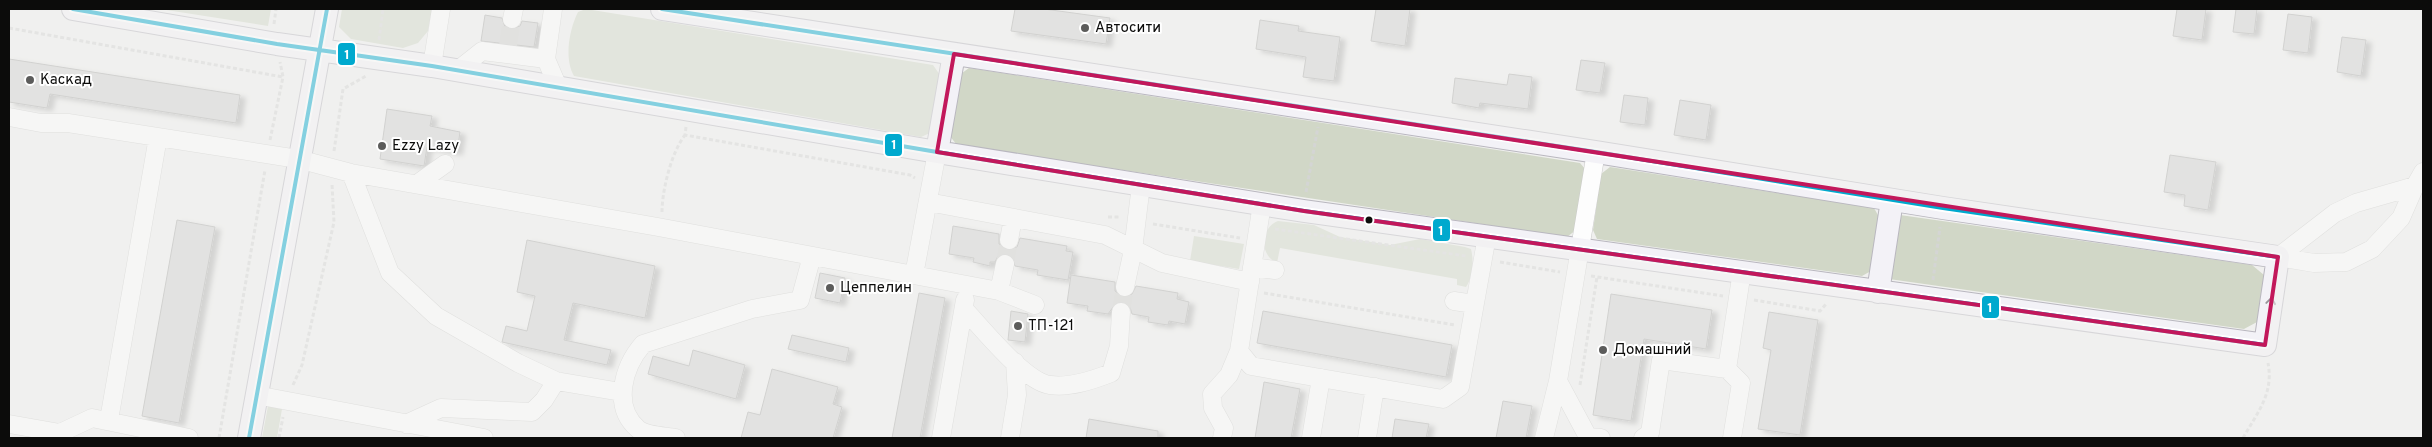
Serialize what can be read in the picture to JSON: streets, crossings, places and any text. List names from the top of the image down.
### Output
{
  "places": [
    "Автосити",
    "Каскад",
    "Ezzy Lazy",
    "Цеппелин",
    "ТП-121",
    "Домашний"
  ],
  "lines": ["transit line 1"]
}
